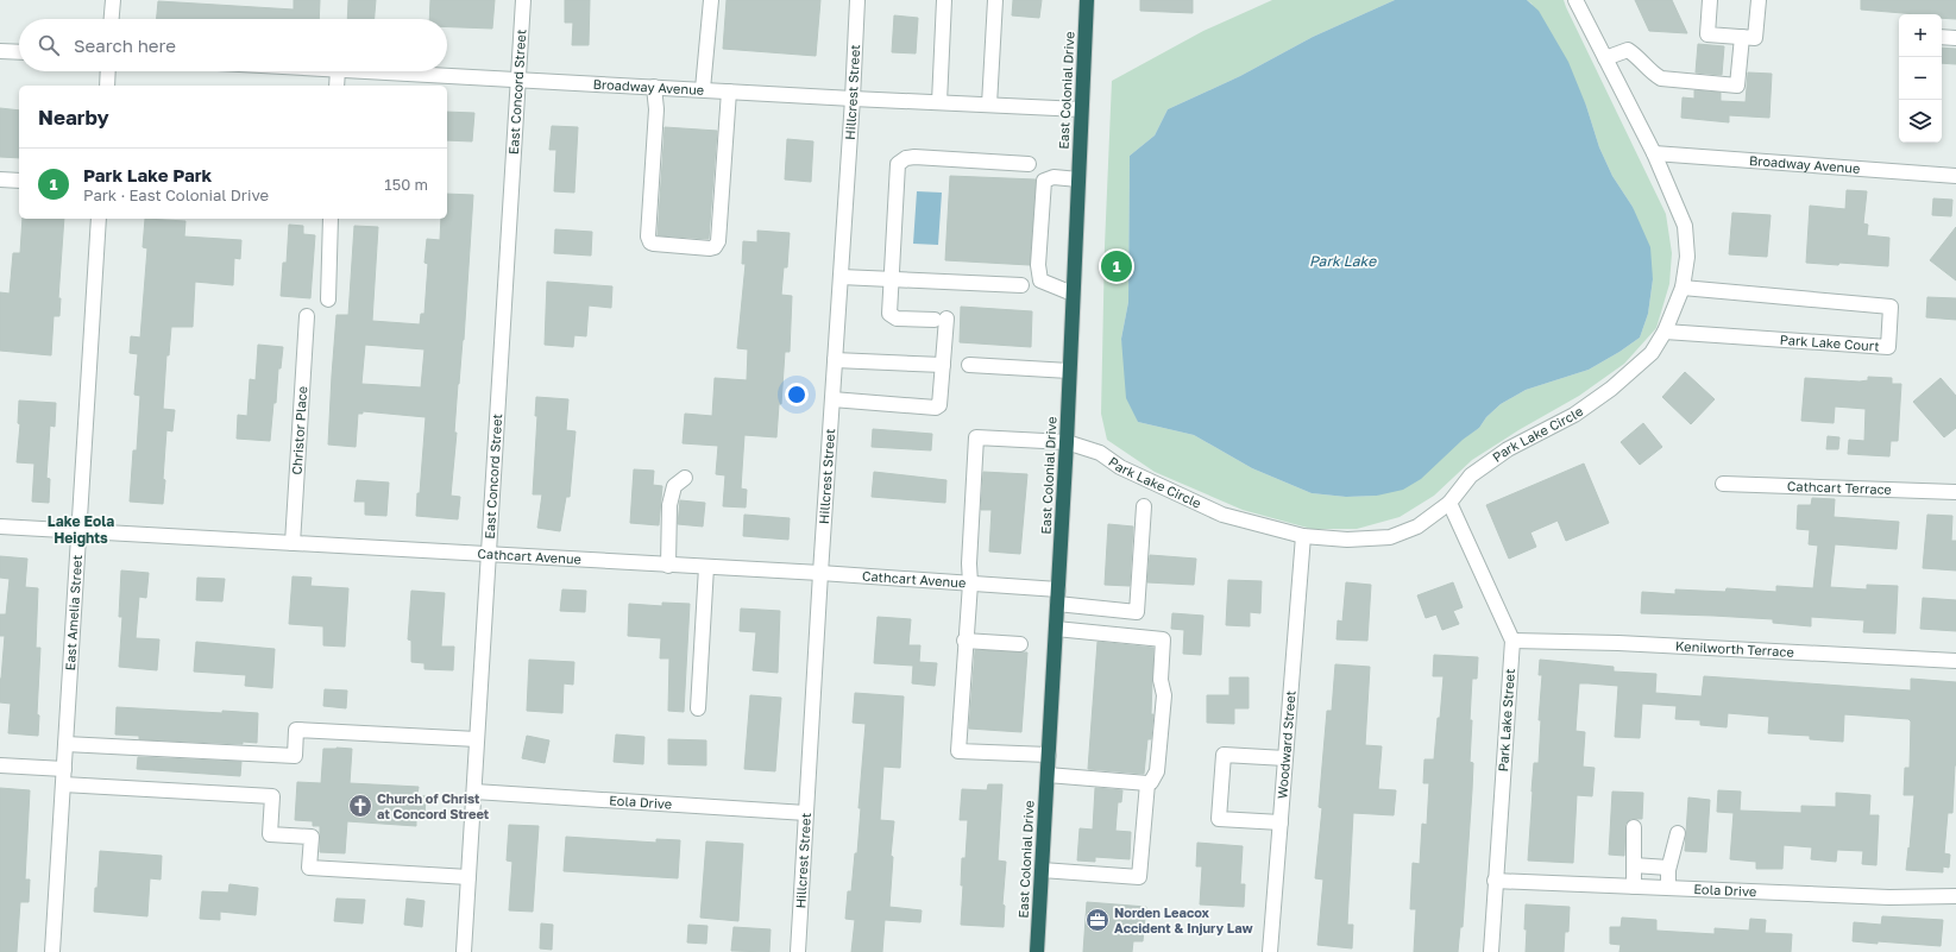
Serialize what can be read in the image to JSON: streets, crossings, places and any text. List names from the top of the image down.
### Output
{
  "streets": {
    "highway": ["East Colonial Drive"],
    "street": [
      "Broadway Avenue",
      "East Concord Street",
      "Hillcrest Street",
      "Park Lake Court",
      "Christor Place",
      "Park Lake Circle",
      "Cathcart Terrace",
      "Cathcart Avenue",
      "East Amelia Street",
      "Kenilworth Terrace",
      "Park Lake Street",
      "Woodward Street",
      "Eola Drive"
    ]
  },
  "crossings": [
    ["Broadway Avenue", "East Colonial Drive"],
    ["Broadway Avenue", "East Concord Street"],
    ["Broadway Avenue", "Hillcrest Street"],
    ["Broadway Avenue", "Park Lake Circle"],
    ["East Colonial Drive", "Park Lake Circle"],
    ["East Colonial Drive", "Cathcart Avenue"],
    ["East Concord Street", "Cathcart Avenue"],
    ["East Concord Street", "Eola Drive"],
    ["Hillcrest Street", "Cathcart Avenue"],
    ["Hillcrest Street", "Eola Drive"],
    ["Park Lake Court", "Park Lake Circle"],
    ["Christor Place", "Cathcart Avenue"],
    ["Park Lake Circle", "Cathcart Avenue"],
    ["Park Lake Circle", "Park Lake Street"],
    ["Park Lake Circle", "Woodward Street"],
    ["Cathcart Avenue", "East Amelia Street"],
    ["Kenilworth Terrace", "Park Lake Street"],
    ["Park Lake Street", "Eola Drive"]
  ],
  "districts": ["Lake Eola Heights"],
  "water": ["Park Lake"],
  "places": {
    "church": ["Church of Christ at Concord Street"],
    "office": ["Norden Leacox Accident & Injury Law"]
  },
  "page": {
    "map_buttons": ["+", "−"],
    "search": "Search here",
    "heading": "Nearby",
    "list": [
      {
        "mark": "1",
        "name": "Park Lake Park",
        "note": "Park · East Colonial Drive",
        "value": "150 m"
      }
    ],
    "pins": "1"
  }
}
